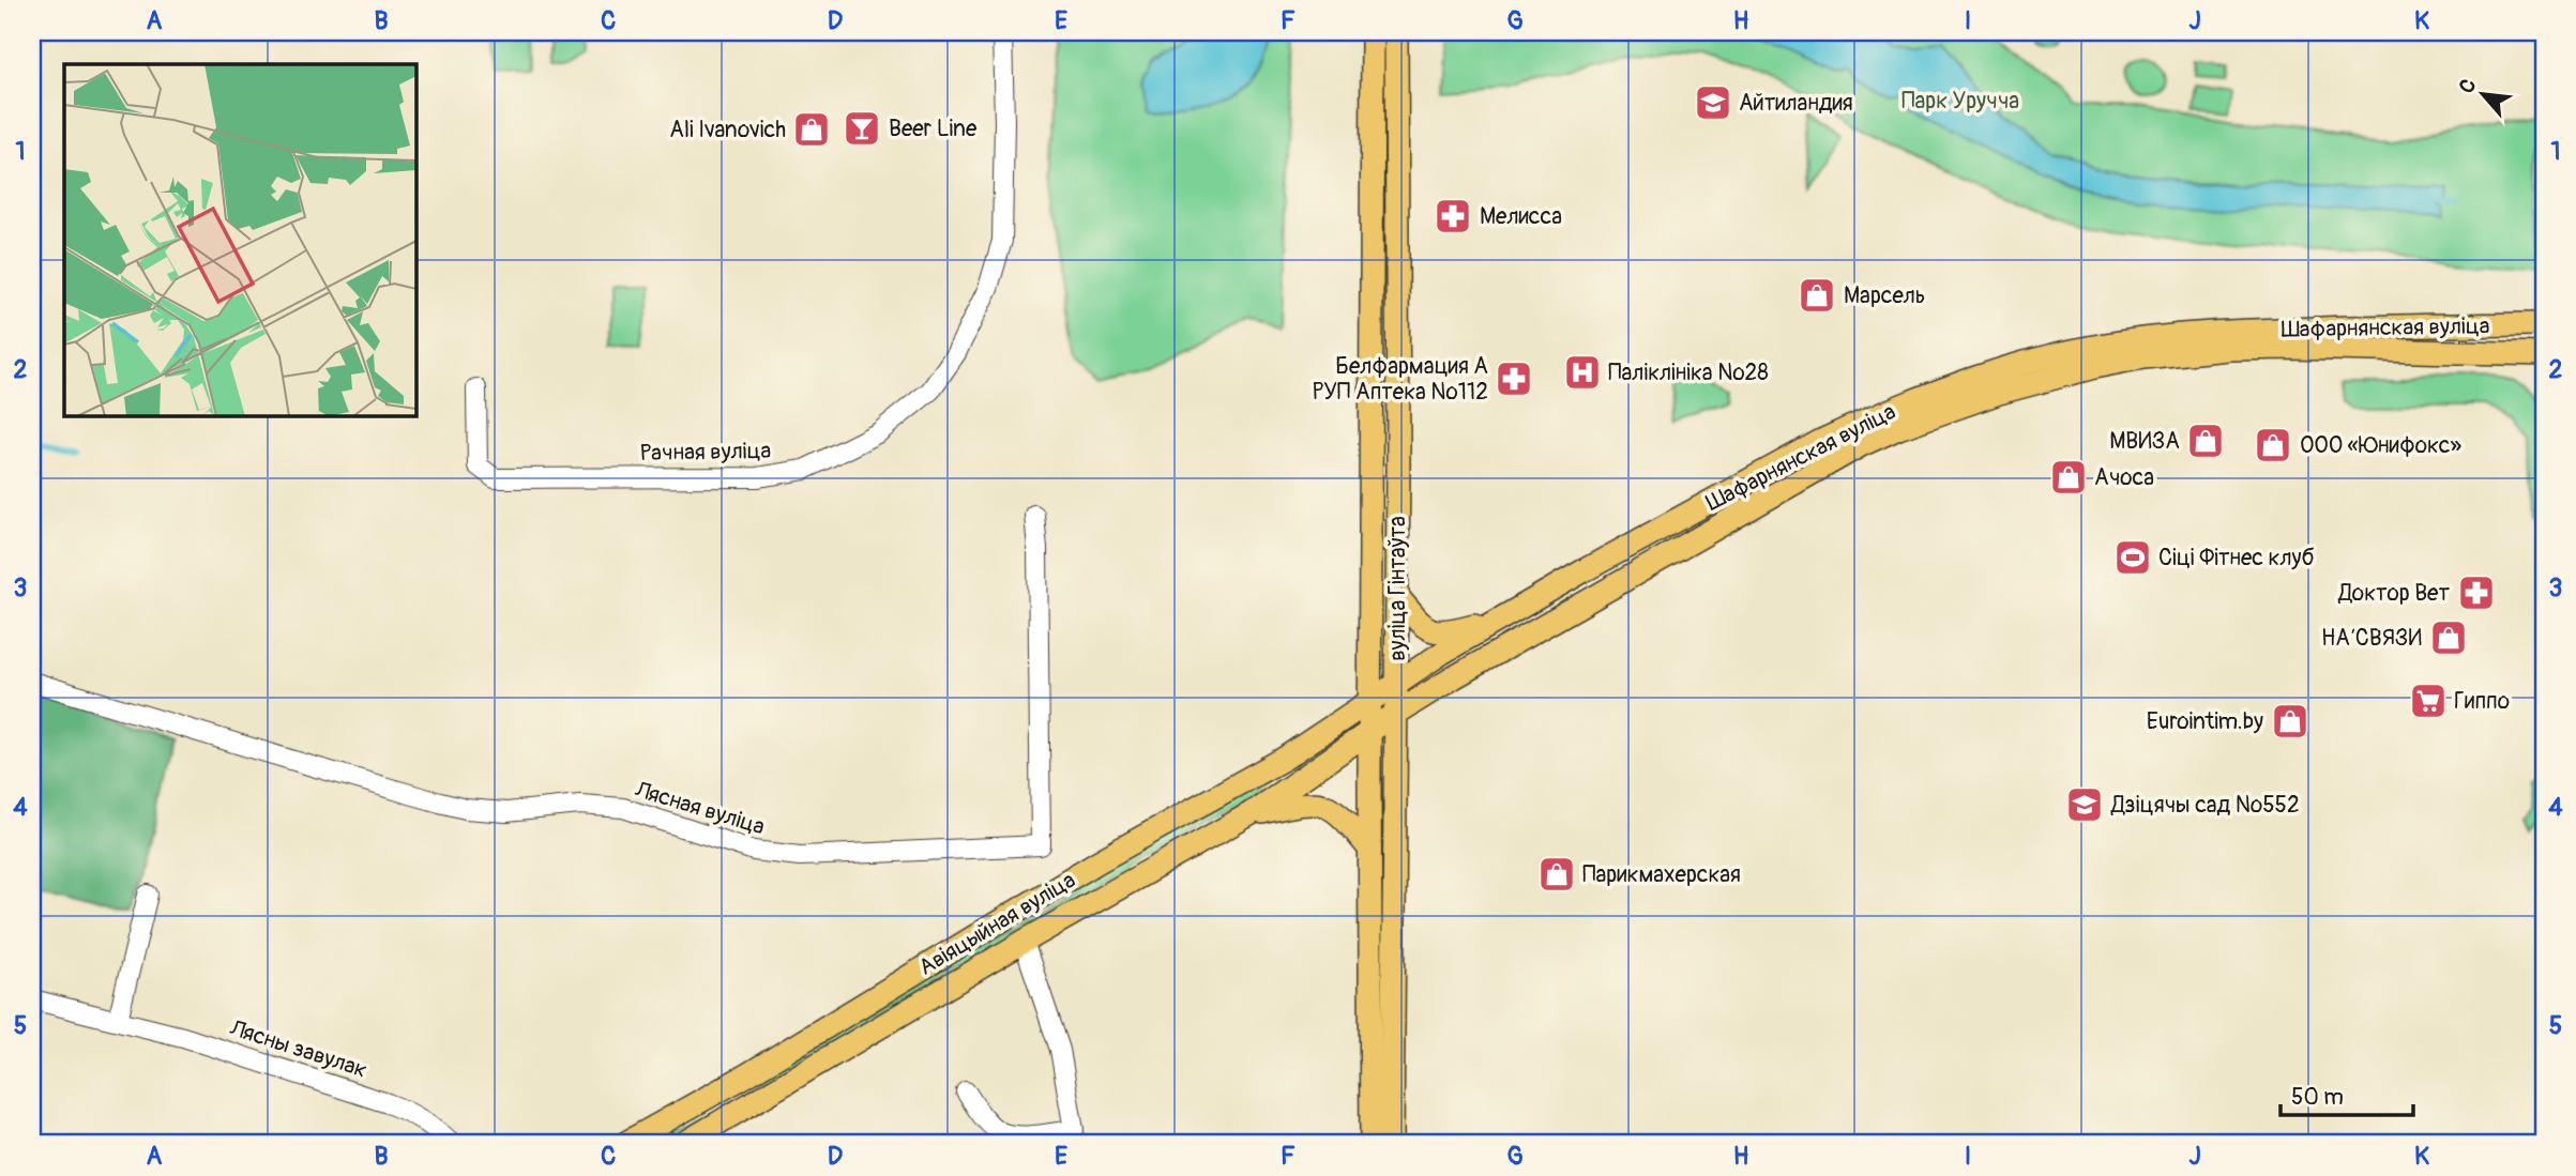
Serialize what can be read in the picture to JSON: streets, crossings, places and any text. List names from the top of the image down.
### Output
{
  "streets": {
    "main road": ["Шафарнянская вуліца", "вуліца Гінтаўта", "Авіяцыйная вуліца"],
    "street": ["Рачная вуліца", "Лясная вуліца", "Лясны завулак"]
  },
  "crossings": [
    ["Шафарнянская вуліца", "вуліца Гінтаўта"],
    ["Шафарнянская вуліца", "Авіяцыйная вуліца"],
    ["вуліца Гінтаўта", "Авіяцыйная вуліца"]
  ],
  "parks": ["Парк Уручча"],
  "places": {
    "school or university": ["Айтиландия", "Дзіцячы сад №552"],
    "bar": ["Beer Line"],
    "shop": [
      "Ali Ivanovich",
      "Марсель",
      "МВИЗА",
      "ООО «Юнифокс»",
      "Ачоса",
      "НАʼСВЯЗИ",
      "Eurointim.by",
      "Парикмахерская"
    ],
    "pharmacy": ["Мелисса", "Белфармация А РУП Аптека №112", "Доктор Вет"],
    "hospital": ["Паліклініка №28"],
    "sports": ["Сіці Фітнес клуб"],
    "supermarket": ["Гиппо"]
  },
  "scale_bar": "50 m",
  "north": "top left",
  "grid": {
    "columns": [
      "A",
      "B",
      "C",
      "D",
      "E",
      "F",
      "G",
      "H",
      "I",
      "J",
      "K"
    ],
    "rows": [
      "1",
      "2",
      "3",
      "4",
      "5"
    ]
  }
}
